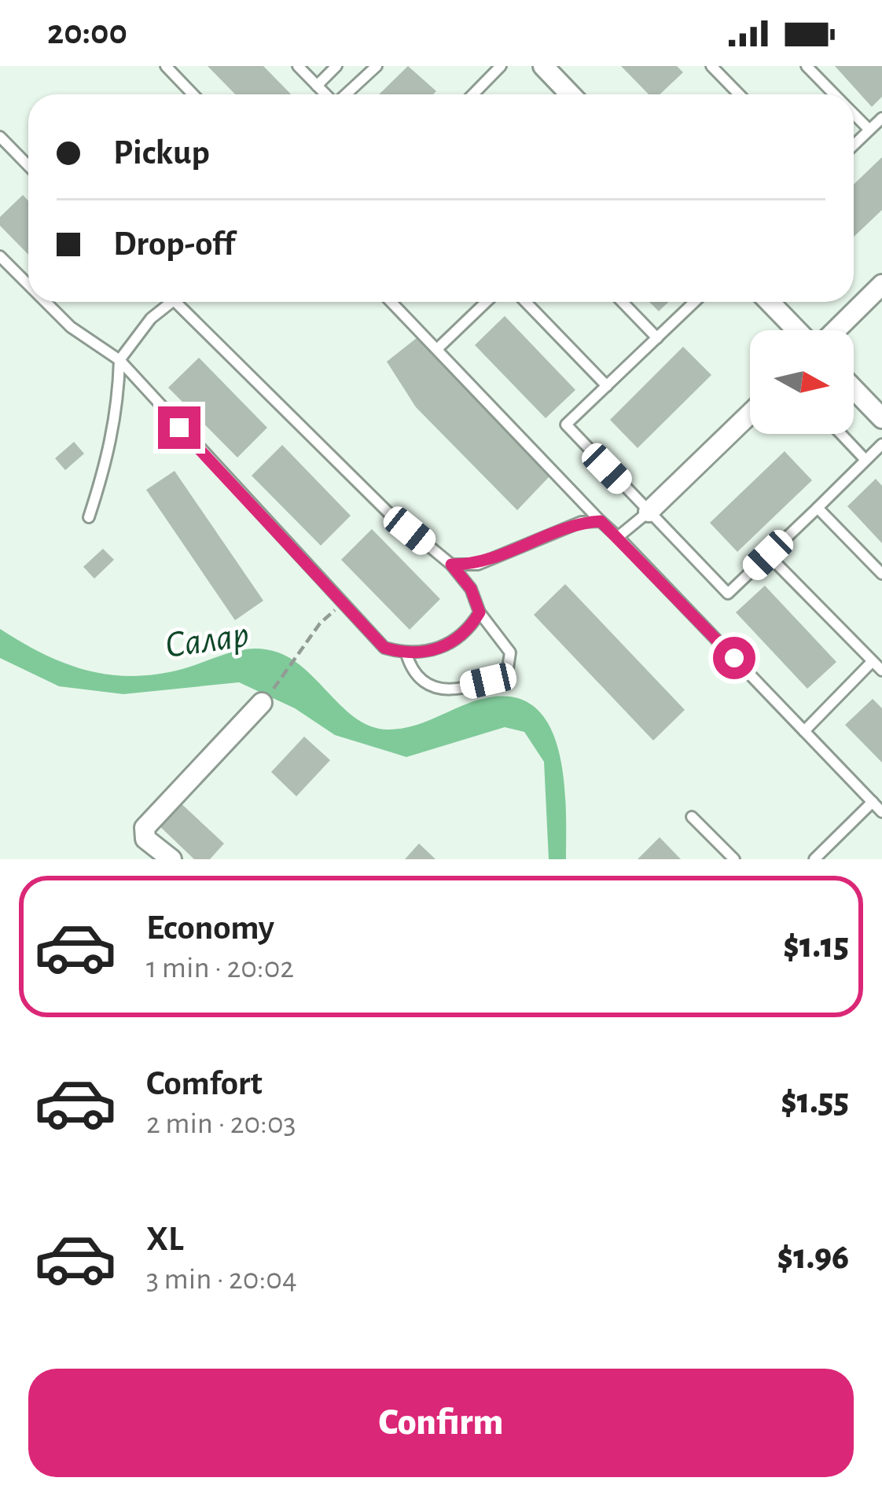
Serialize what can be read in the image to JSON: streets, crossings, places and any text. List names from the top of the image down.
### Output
{
  "water": ["Салар"],
  "north": "right",
  "page": {
    "status": "20:00",
    "banner": ["Pickup", "Drop-off"],
    "list": [
      {
        "name": "Economy",
        "note": "1 min · 20:02",
        "value": "$1.15"
      },
      {
        "name": "Comfort",
        "note": "2 min · 20:03",
        "value": "$1.55"
      },
      {
        "name": "XL",
        "note": "3 min · 20:04",
        "value": "$1.96"
      }
    ],
    "buttons": "Confirm"
  }
}
